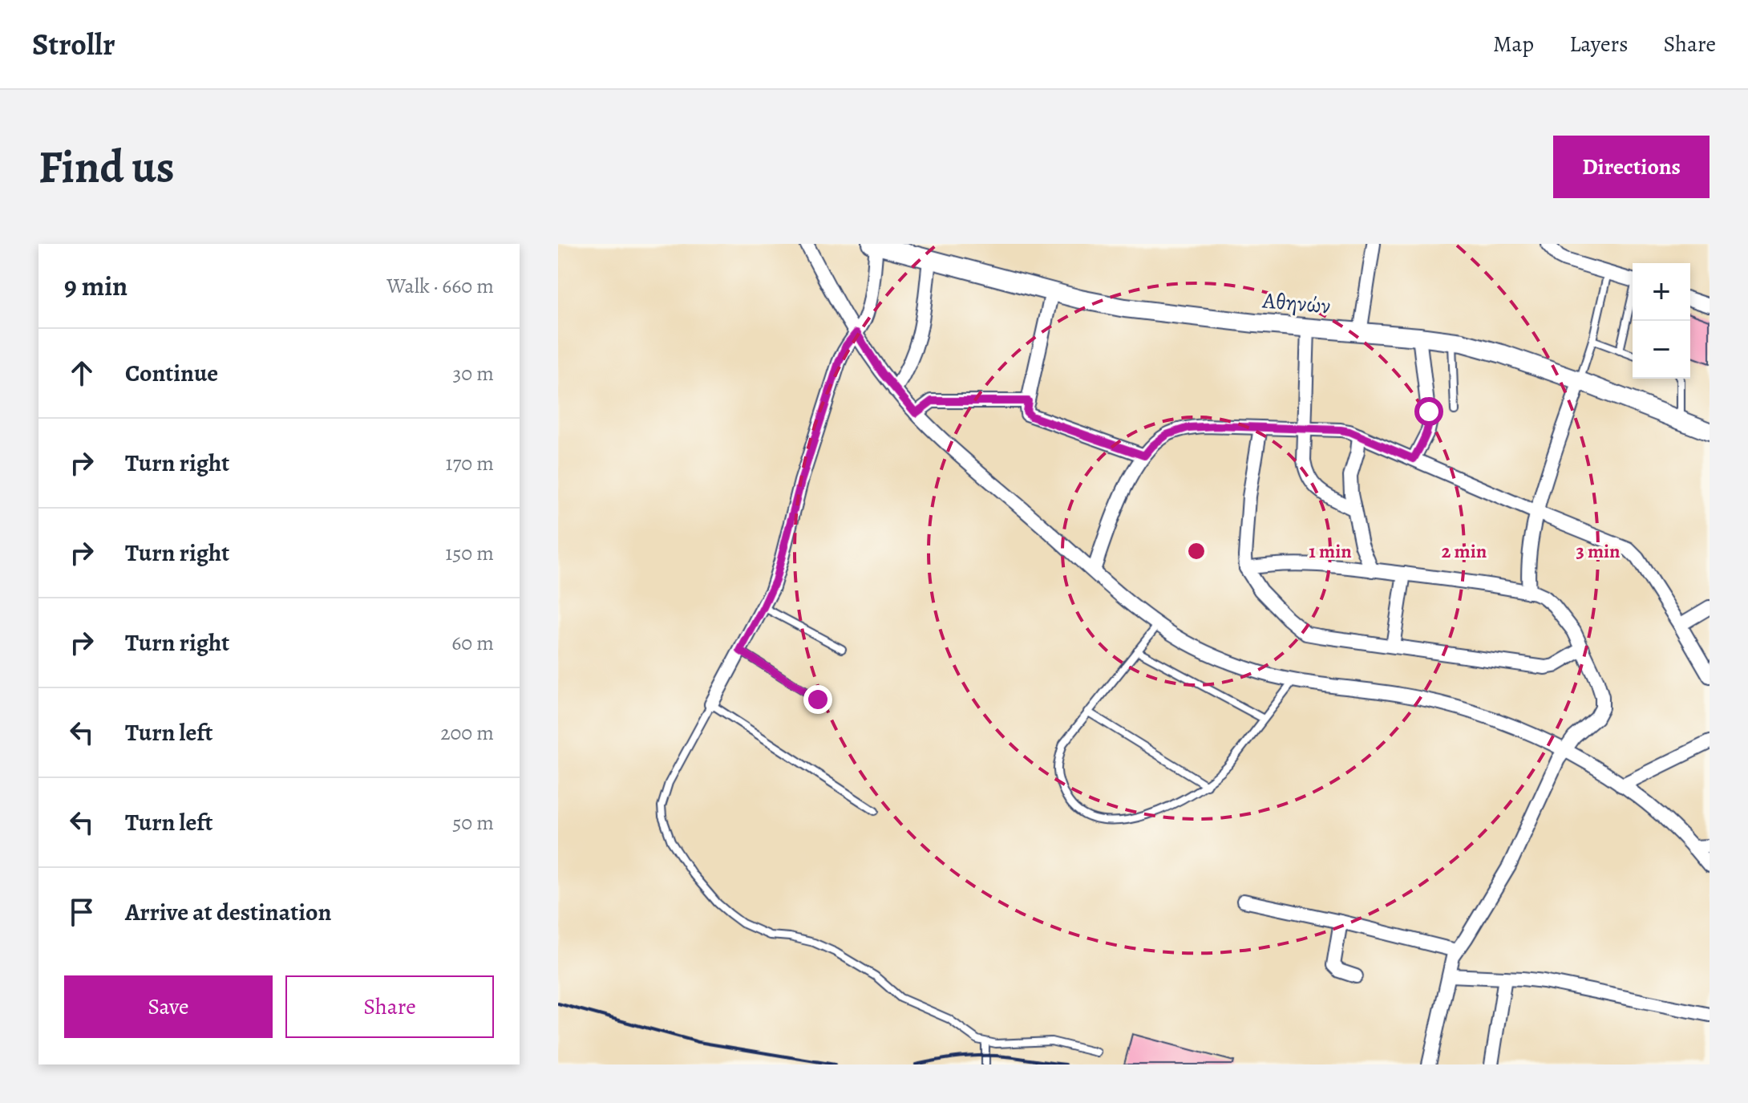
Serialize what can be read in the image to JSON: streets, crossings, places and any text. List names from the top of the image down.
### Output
{
  "streets": {
    "main road": ["Αθηνών"]
  },
  "page": {
    "header": "Strollr",
    "nav": ["Map", "Layers", "Share"],
    "buttons": [
      "Directions",
      ["Save", "Share"]
    ],
    "title": "Find us",
    "heading": ["9 min", "Walk · 660 m"],
    "map_buttons": ["+", "−"],
    "list": [
      ["Continue", "30 m"],
      ["Turn right", "170 m"],
      ["Turn right", "150 m"],
      ["Turn right", "60 m"],
      ["Turn left", "200 m"],
      ["Turn left", "50 m"],
      "Arrive at destination"
    ]
  },
  "rings": ["1 min", "2 min", "3 min"]
}
